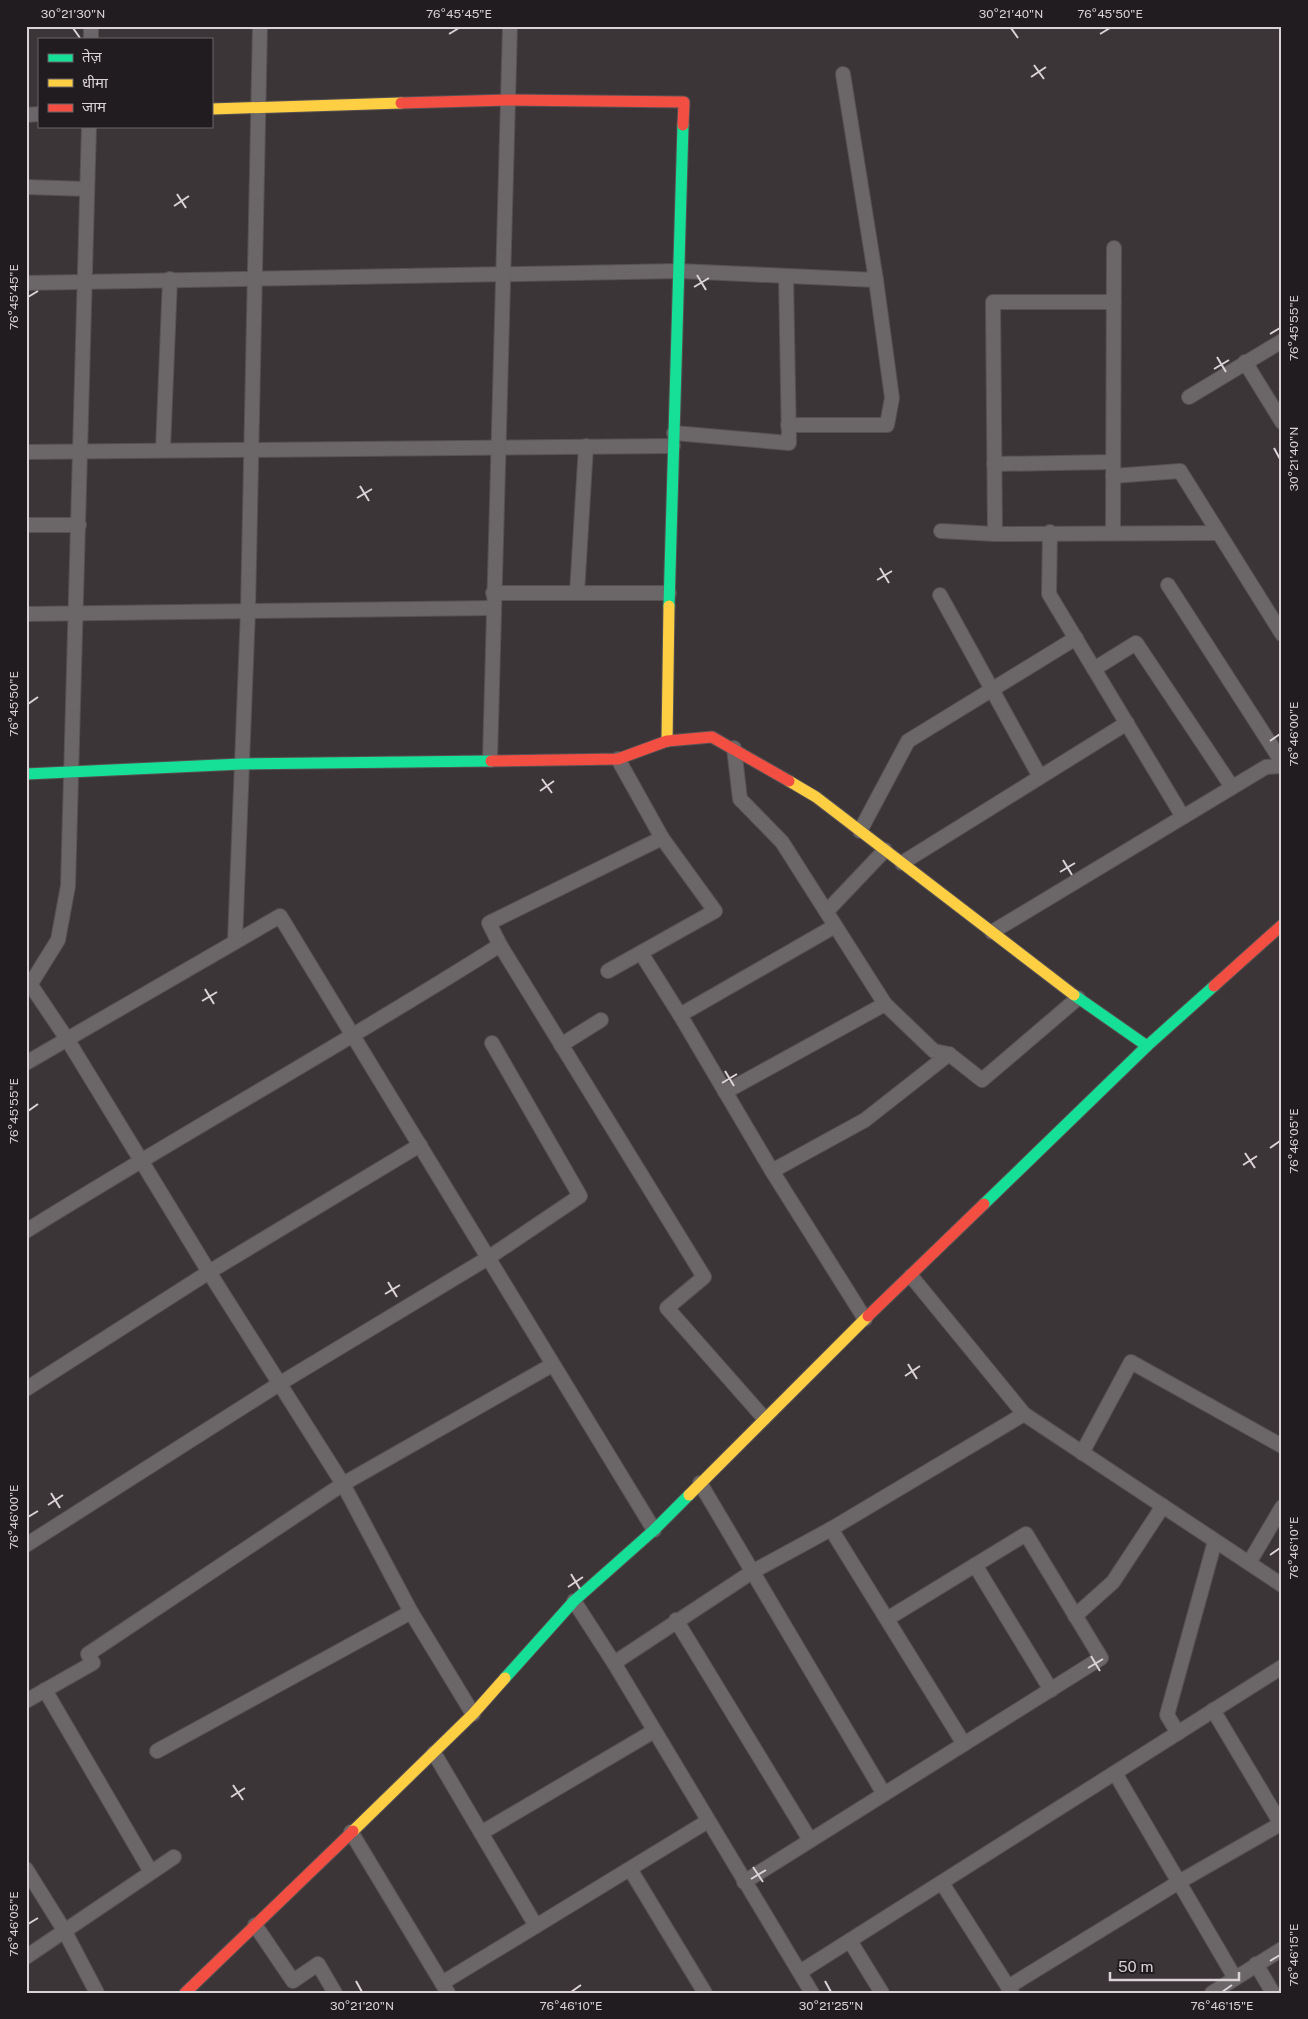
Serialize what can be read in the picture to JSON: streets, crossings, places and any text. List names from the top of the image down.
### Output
{
  "legend": ["तेज़", "धीमा", "जाम"],
  "scale_bar": "50 m",
  "coordinates": [
    "30°21'30\"N",
    "76°45'45\"E",
    "30°21'40\"N",
    "76°45'50\"E",
    "76°45'55\"E",
    "76°46'00\"E",
    "76°46'05\"E",
    "76°46'10\"E",
    "76°46'15\"E",
    "30°21'20\"N",
    "30°21'25\"N"
  ]
}
